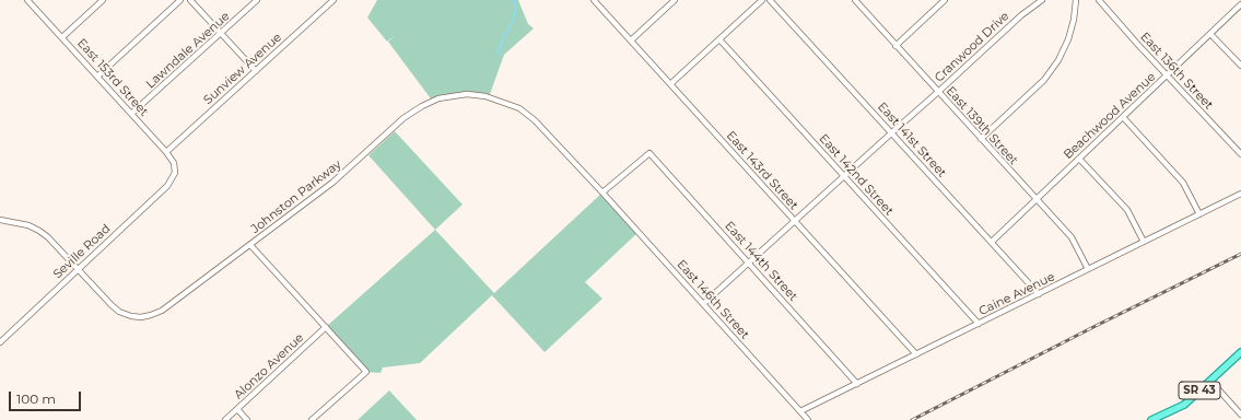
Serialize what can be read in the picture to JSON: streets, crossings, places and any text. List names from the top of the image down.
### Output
{
  "streets": {
    "main road": ["SR 43"],
    "street": [
      "Cranwood Drive",
      "Lawndale Avenue",
      "Sunview Avenue",
      "East 136th Street",
      "East 153rd Street",
      "Beachwood Avenue",
      "East 139th Street",
      "East 141st Street",
      "East 143rd Street",
      "East 142nd Street",
      "Johnston Parkway",
      "Seville Road",
      "East 144th Street",
      "Caine Avenue",
      "East 146th Street",
      "Alonzo Avenue"
    ]
  },
  "crossings": [
    ["Cranwood Drive", "East 139th Street"],
    ["Cranwood Drive", "East 141st Street"],
    ["Cranwood Drive", "East 143rd Street"],
    ["Cranwood Drive", "East 142nd Street"],
    ["Cranwood Drive", "East 144th Street"],
    ["Cranwood Drive", "East 146th Street"],
    ["Lawndale Avenue", "East 153rd Street"],
    ["Sunview Avenue", "East 153rd Street"],
    ["East 136th Street", "Beachwood Avenue"],
    ["East 153rd Street", "Seville Road"],
    ["Beachwood Avenue", "East 139th Street"],
    ["Beachwood Avenue", "East 141st Street"],
    ["East 139th Street", "Caine Avenue"],
    ["East 141st Street", "Caine Avenue"],
    ["East 143rd Street", "Caine Avenue"],
    ["East 142nd Street", "Caine Avenue"],
    ["Johnston Parkway", "Seville Road"],
    ["Johnston Parkway", "East 144th Street"],
    ["Johnston Parkway", "East 146th Street"],
    ["East 144th Street", "Caine Avenue"],
    ["East 144th Street", "East 146th Street"],
    ["Caine Avenue", "East 146th Street"]
  ],
  "scale_bar": "100 m"
}
